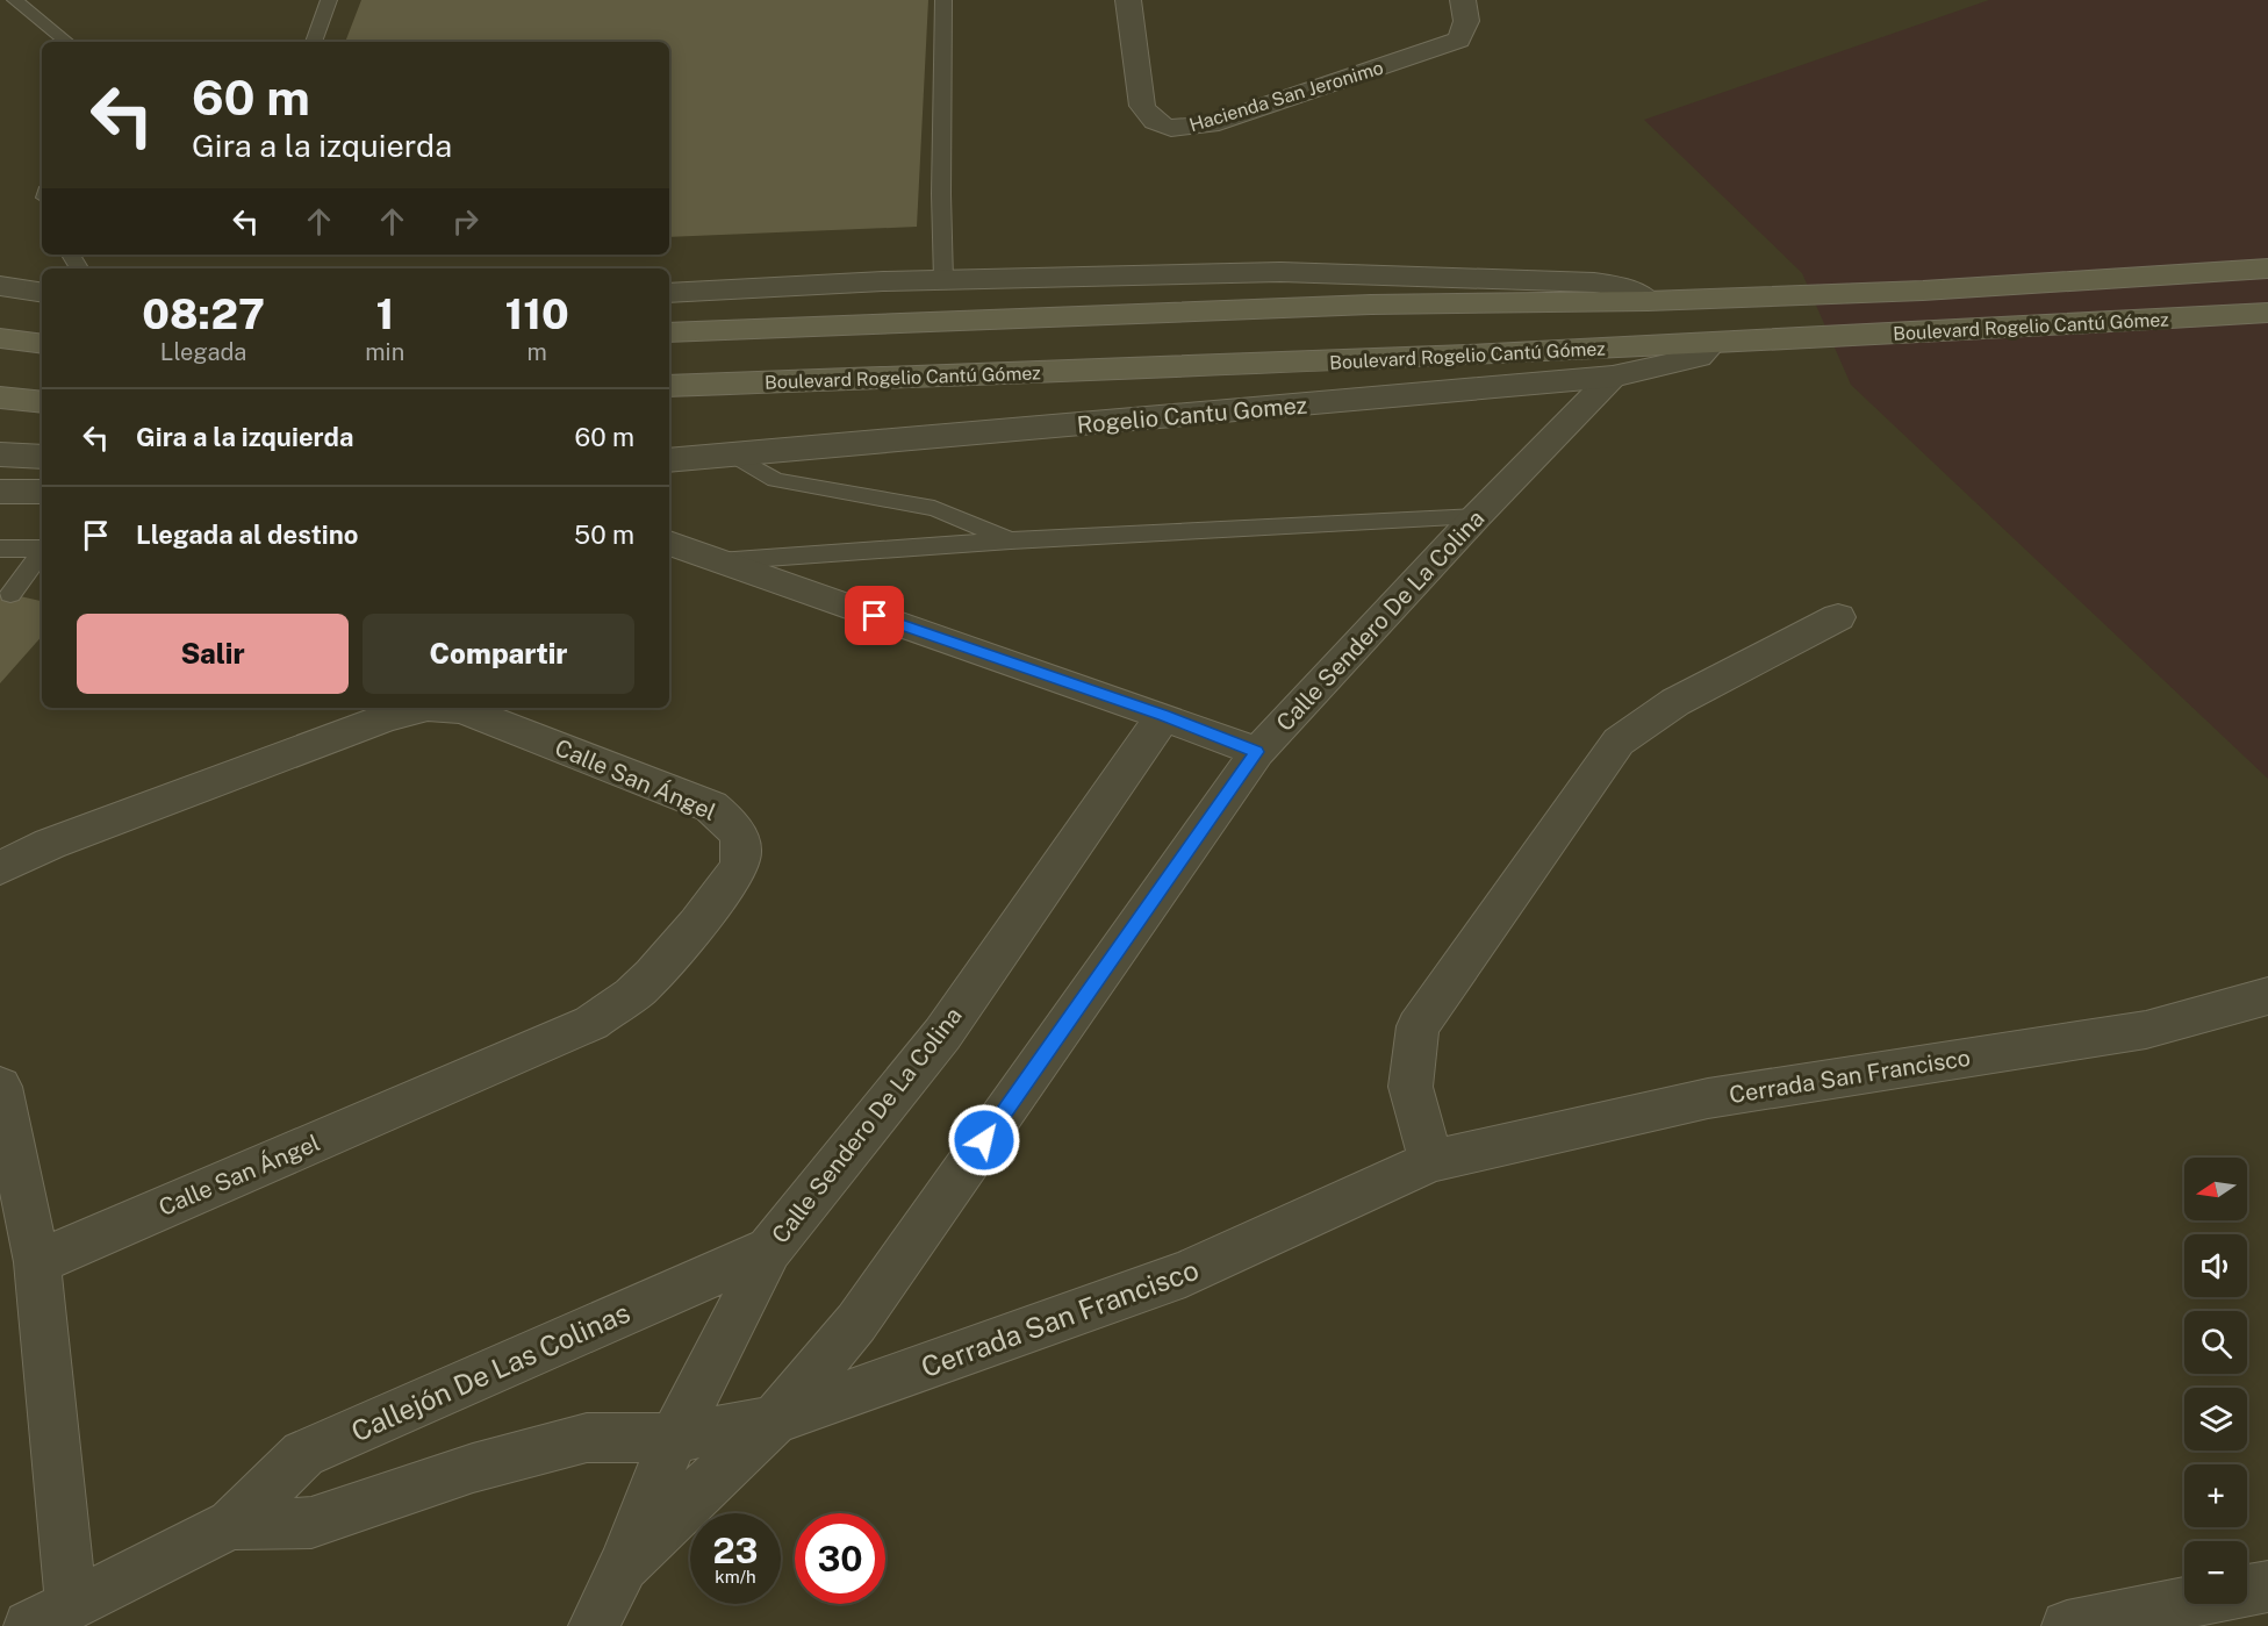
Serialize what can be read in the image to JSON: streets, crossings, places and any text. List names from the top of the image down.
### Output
{
  "streets": {
    "main road": ["Boulevard Rogelio Cantú Gómez"],
    "street": [
      "Hacienda San Jeronimo",
      "Rogelio Cantu Gomez",
      "Calle Sendero De La Colina",
      "Calle San Ángel",
      "Cerrada San Francisco",
      "Callejón De Las Colinas"
    ]
  },
  "crossings": [
    ["Boulevard Rogelio Cantú Gómez", "Rogelio Cantu Gomez"],
    ["Rogelio Cantu Gomez", "Calle Sendero De La Colina"],
    ["Calle Sendero De La Colina", "Cerrada San Francisco"],
    ["Calle Sendero De La Colina", "Callejón De Las Colinas"],
    ["Cerrada San Francisco", "Callejón De Las Colinas"]
  ],
  "north": "left",
  "page": {
    "turn": ["60 m", "Gira a la izquierda"],
    "eta": [
      "08:27",
      "Llegada",
      "1",
      "min",
      "110",
      "m"
    ],
    "list": [
      {
        "name": "Gira a la izquierda",
        "value": "60 m"
      },
      {
        "name": "Llegada al destino",
        "value": "50 m"
      }
    ],
    "buttons": ["Salir", "Compartir"],
    "map_buttons": ["+", "−"],
    "speed": "23 km/h",
    "limit": "30"
  }
}
